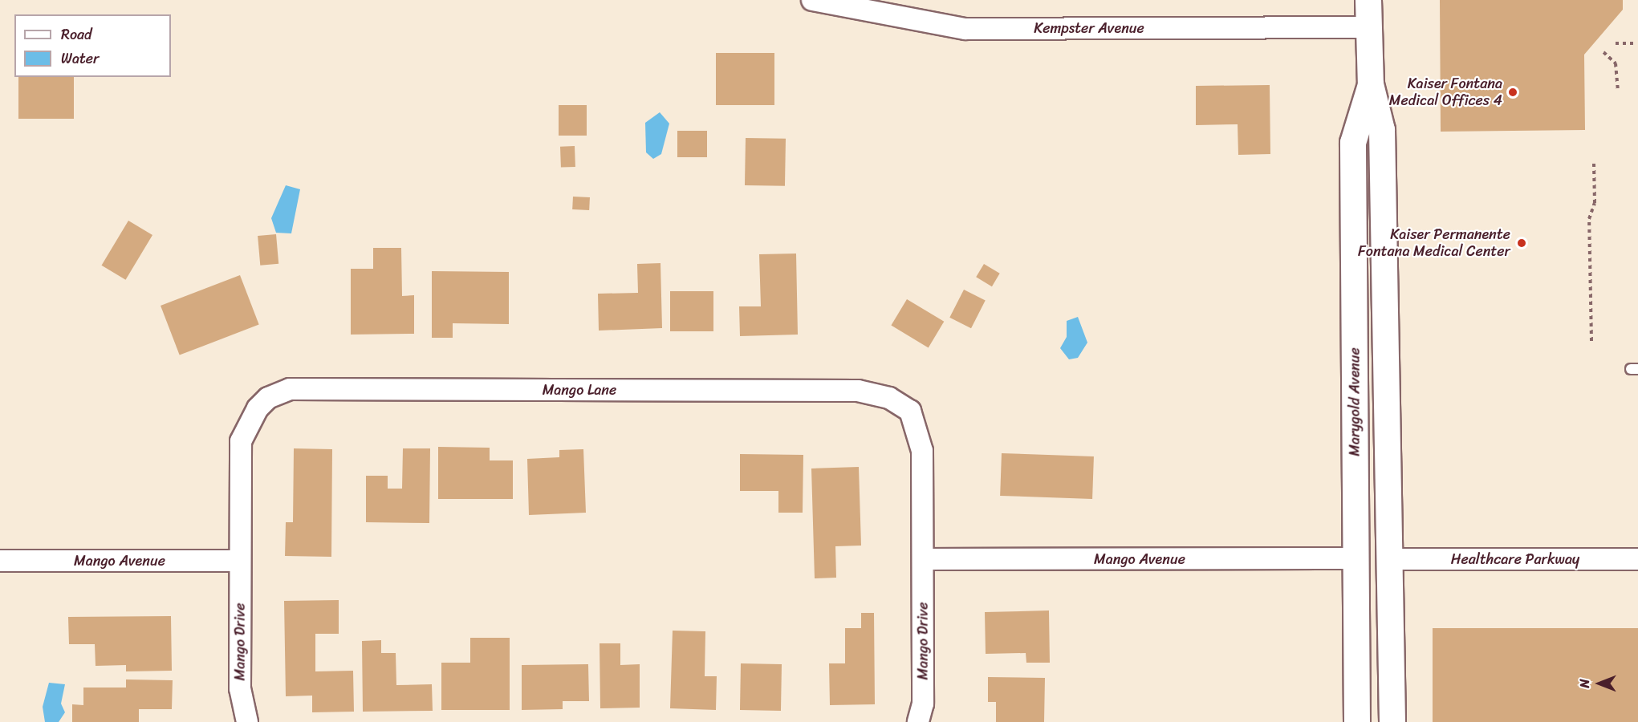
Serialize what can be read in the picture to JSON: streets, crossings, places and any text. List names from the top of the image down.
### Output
{
  "streets": {
    "street": [
      "Kempster Avenue",
      "Mango Lane",
      "Marygold Avenue",
      "Mango Avenue",
      "Healthcare Parkway",
      "Mango Drive"
    ]
  },
  "crossings": [
    ["Kempster Avenue", "Marygold Avenue"],
    ["Mango Lane", "Mango Avenue"],
    ["Mango Lane", "Mango Drive"],
    ["Marygold Avenue", "Mango Avenue"],
    ["Marygold Avenue", "Healthcare Parkway"],
    ["Mango Avenue", "Mango Drive"]
  ],
  "places": ["Kaiser Fontana Medical Offices 4", "Kaiser Permanente Fontana Medical Center"],
  "legend": ["Road", "Water"],
  "north": "left"
}
